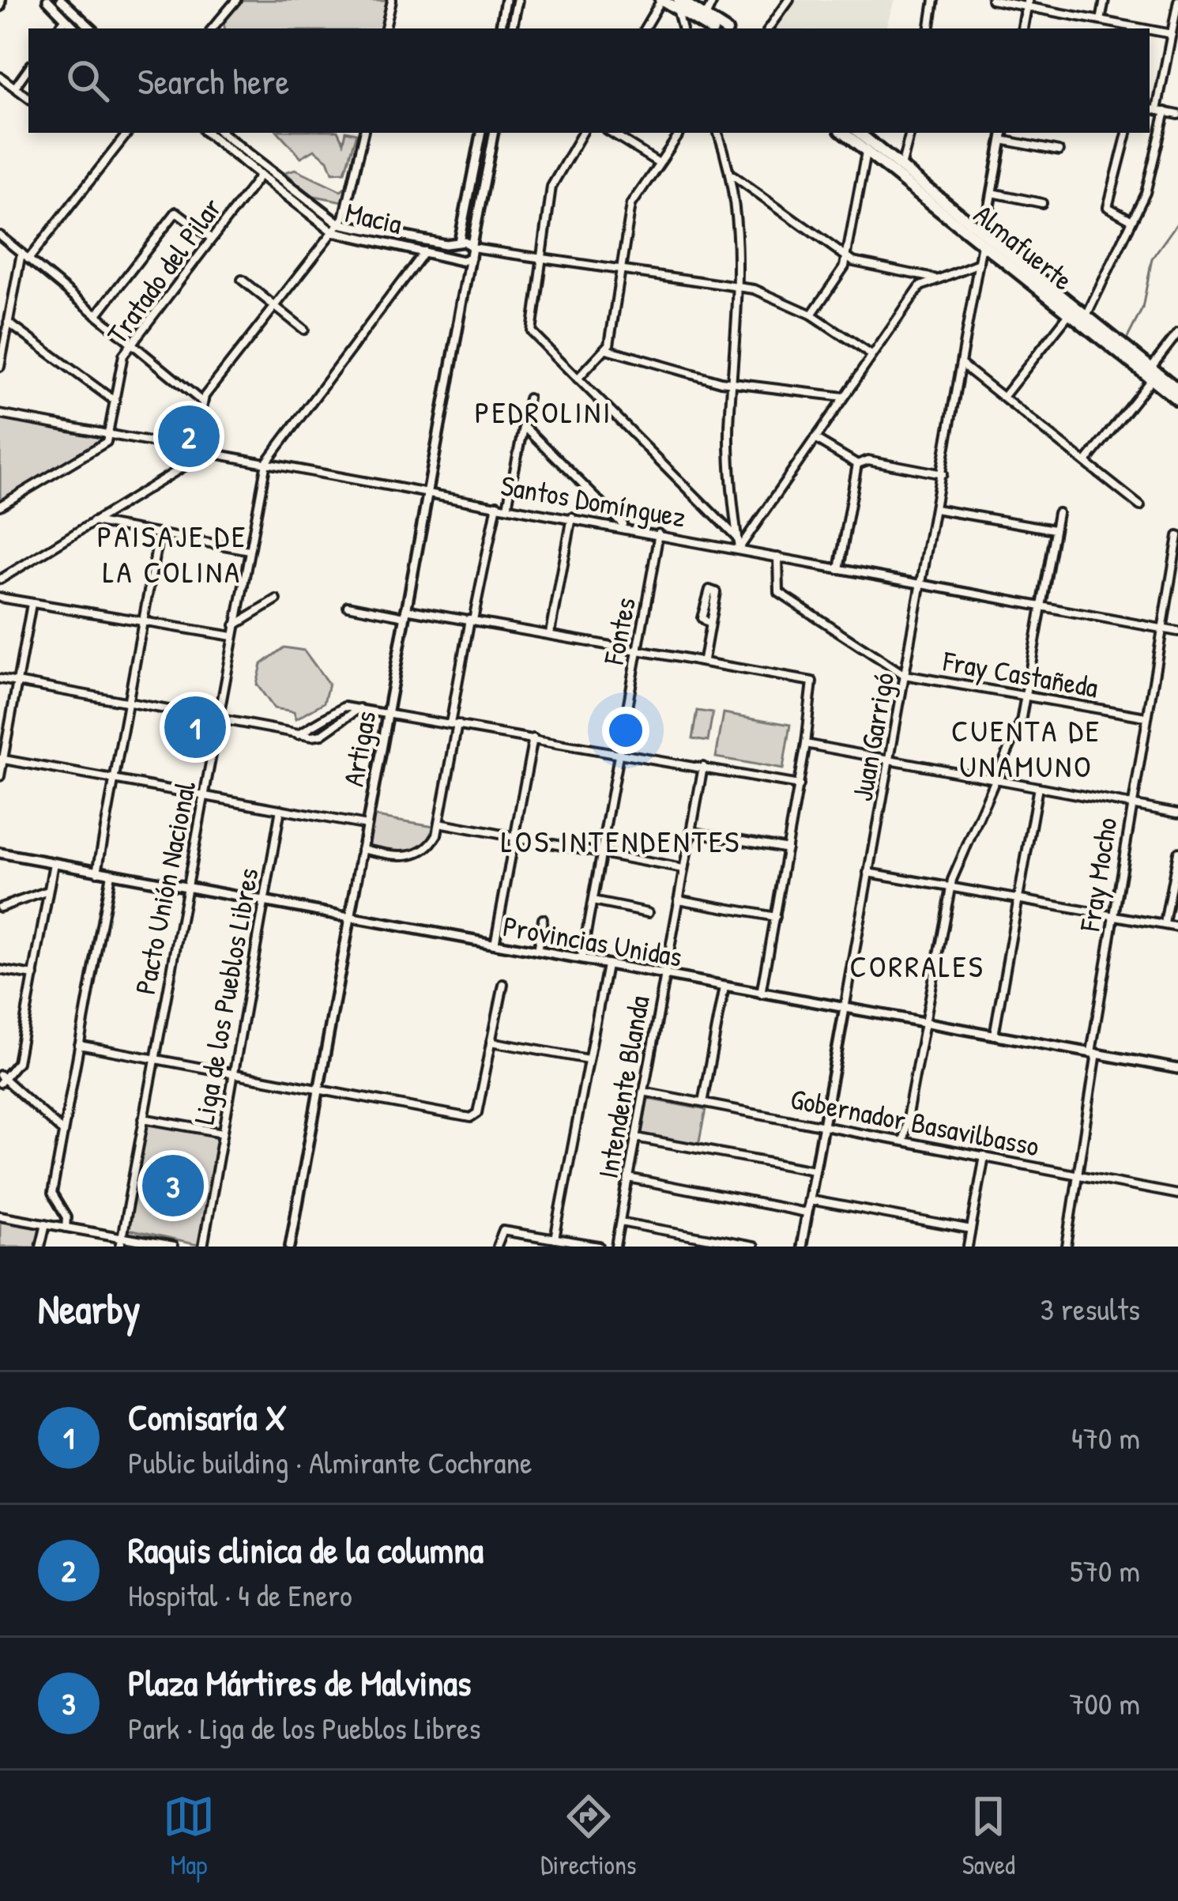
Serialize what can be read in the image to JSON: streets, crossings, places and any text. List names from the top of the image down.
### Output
{
  "streets": {
    "main road": ["Almafuerte"],
    "street": [
      "Macia",
      "Tratado del Pilar",
      "Santos Domínguez",
      "Fontes",
      "Fray Castañeda",
      "Juan Garrigó",
      "Artigas",
      "Fray Mocho",
      "Pacto Unión Nacional",
      "Provincias Unidas",
      "Liga de los Pueblos Libres",
      "Intendente Blanda",
      "Gobernador Basavilbasso"
    ]
  },
  "crossings": [
    ["Macia", "Tratado del Pilar"],
    ["Macia", "Artigas"],
    ["Macia", "Pacto Unión Nacional"],
    ["Almafuerte", "Juan Garrigó"],
    ["Tratado del Pilar", "Santos Domínguez"],
    ["Santos Domínguez", "Fontes"],
    ["Santos Domínguez", "Fray Castañeda"],
    ["Santos Domínguez", "Juan Garrigó"],
    ["Santos Domínguez", "Artigas"],
    ["Santos Domínguez", "Fray Mocho"],
    ["Santos Domínguez", "Pacto Unión Nacional"],
    ["Fontes", "Provincias Unidas"],
    ["Fray Castañeda", "Juan Garrigó"],
    ["Fray Castañeda", "Fray Mocho"],
    ["Juan Garrigó", "Provincias Unidas"],
    ["Juan Garrigó", "Gobernador Basavilbasso"],
    ["Artigas", "Provincias Unidas"],
    ["Fray Mocho", "Provincias Unidas"],
    ["Fray Mocho", "Gobernador Basavilbasso"],
    ["Pacto Unión Nacional", "Provincias Unidas"],
    ["Provincias Unidas", "Liga de los Pueblos Libres"],
    ["Provincias Unidas", "Intendente Blanda"],
    ["Intendente Blanda", "Gobernador Basavilbasso"]
  ],
  "districts": [
    "PEDROLINI",
    "PAISAJE DE LA COLINA",
    "CUENTA DE UNAMUNO",
    "LOS INTENDENTES",
    "CORRALES"
  ],
  "page": {
    "search": "Search here",
    "pins": ["2", "1", "3"],
    "heading": ["Nearby", "3 results"],
    "list": [
      {
        "mark": "1",
        "name": "Comisaría X",
        "note": "Public building · Almirante Cochrane",
        "value": "470 m"
      },
      {
        "mark": "2",
        "name": "Raquis clinica de la columna",
        "note": "Hospital · 4 de Enero",
        "value": "570 m"
      },
      {
        "mark": "3",
        "name": "Plaza Mártires de Malvinas",
        "note": "Park · Liga de los Pueblos Libres",
        "value": "700 m"
      }
    ],
    "nav": ["Map", "Directions", "Saved"]
  }
}
